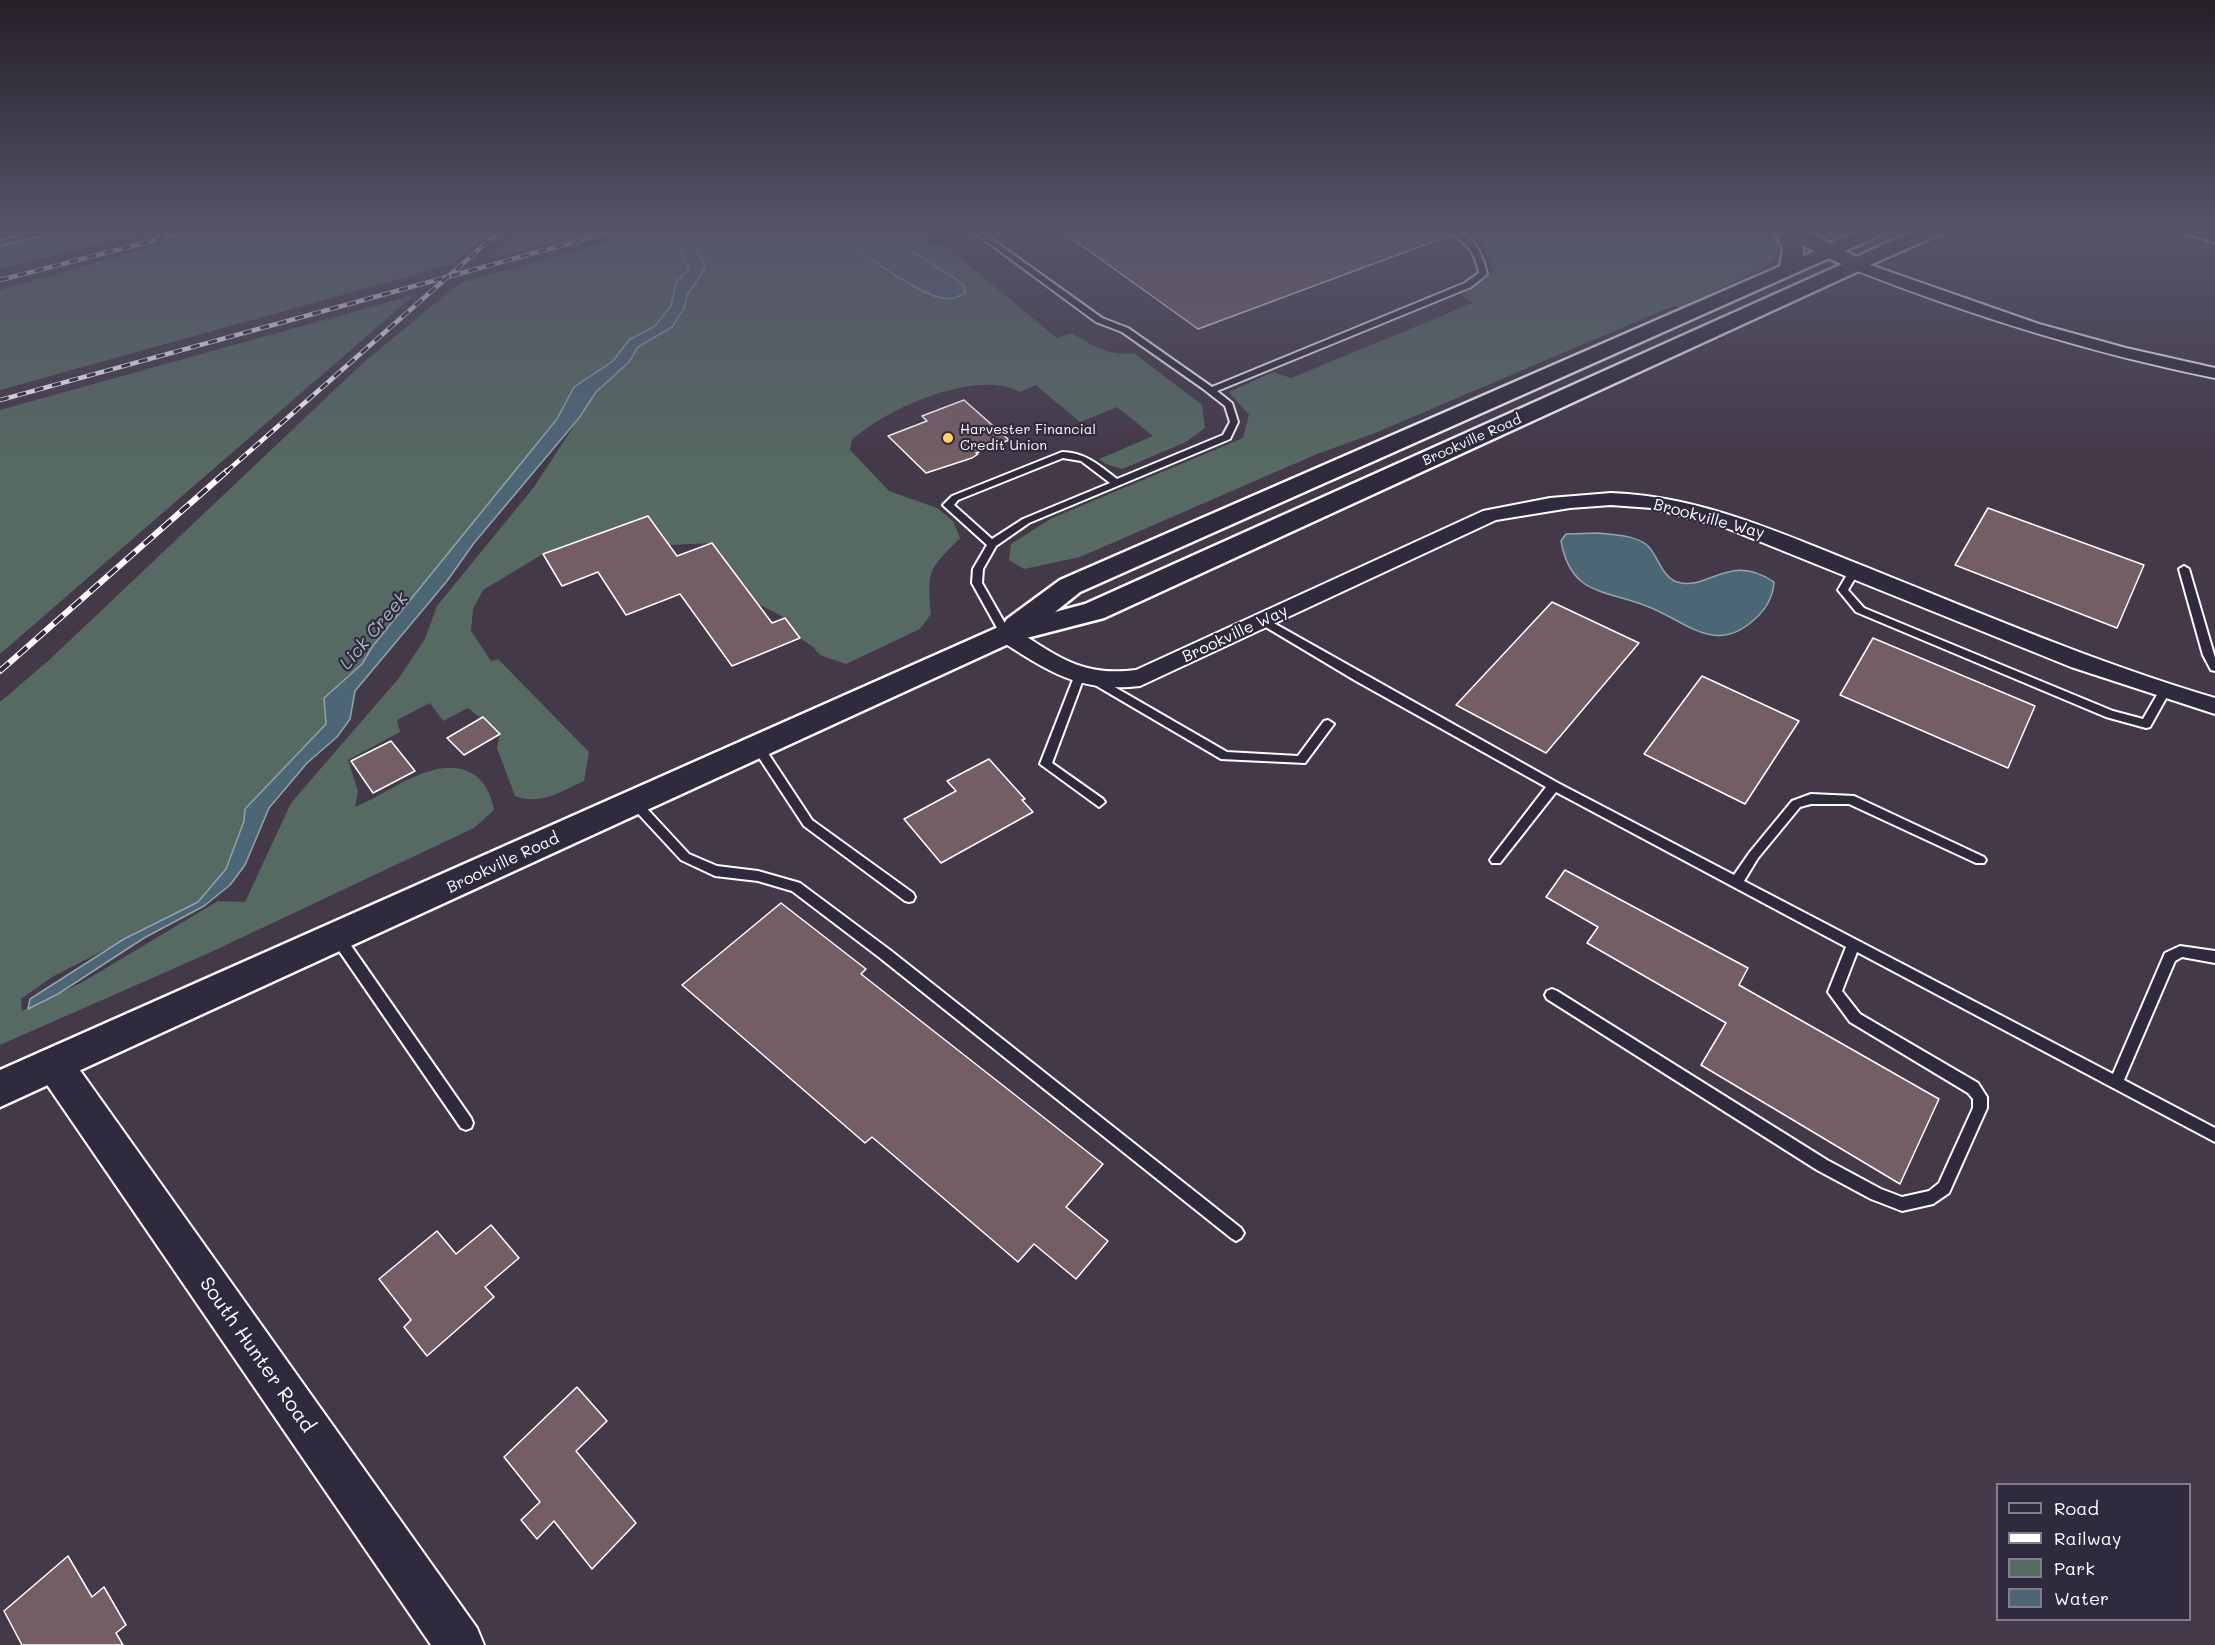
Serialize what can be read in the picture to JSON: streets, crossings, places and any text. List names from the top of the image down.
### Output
{
  "streets": {
    "main road": ["Brookville Road"],
    "street": ["Brookville Way", "South Hunter Road"]
  },
  "crossings": [
    ["Brookville Road", "South Hunter Road"]
  ],
  "water": ["Lick Creek"],
  "places": ["Harvester Financial Credit Union"],
  "legend": [
    "Road",
    "Railway",
    "Park",
    "Water"
  ]
}
